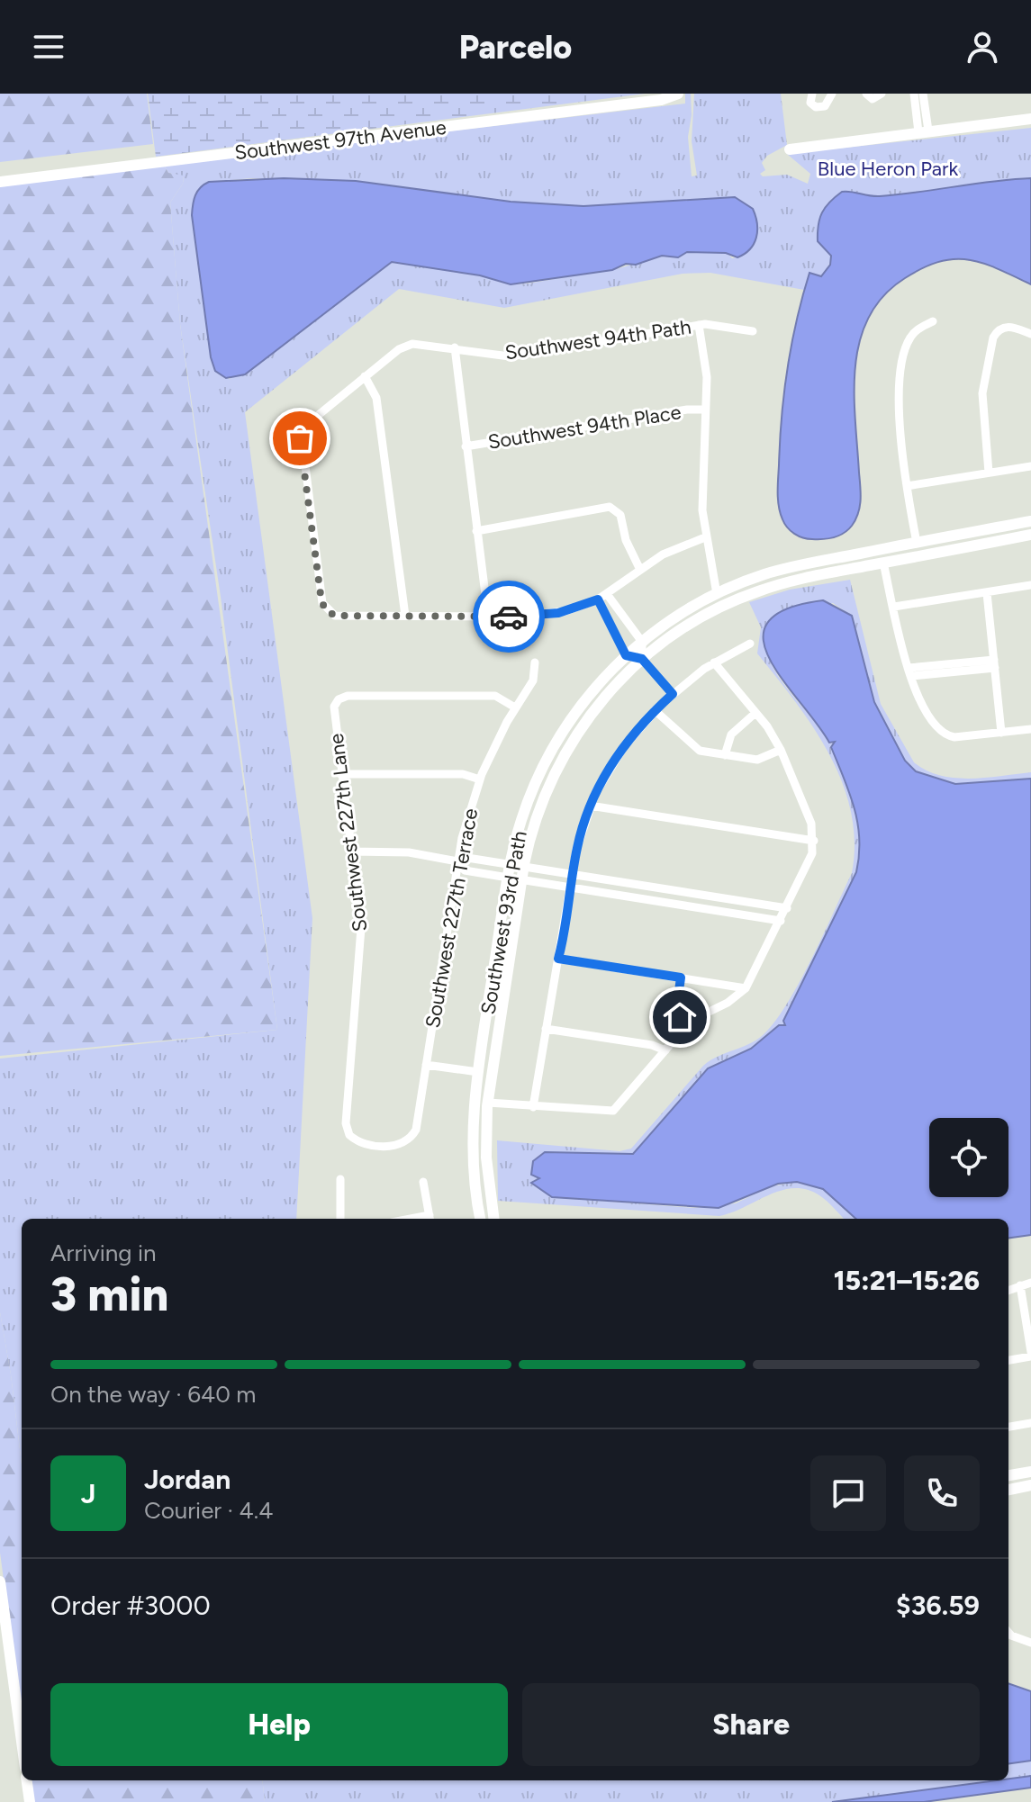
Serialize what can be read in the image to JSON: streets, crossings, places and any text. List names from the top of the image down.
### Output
{
  "streets": {
    "street": [
      "Southwest 97th Avenue",
      "Southwest 94th Path",
      "Southwest 94th Place",
      "Southwest 227th Lane",
      "Southwest 227th Terrace",
      "Southwest 93rd Path"
    ]
  },
  "crossings": [
    ["Southwest 227th Lane", "Southwest 227th Terrace"]
  ],
  "parks": ["Blue Heron Park"],
  "page": {
    "header": "Parcelo",
    "heading": ["3 min", "Arriving in", "15:21–15:26"],
    "panel": [
      "Jordan",
      "Courier · 4.4",
      "Order #3000",
      "$36.59"
    ],
    "bar": "On the way · 640 m",
    "round": "J",
    "buttons": ["Help", "Share"]
  }
}
